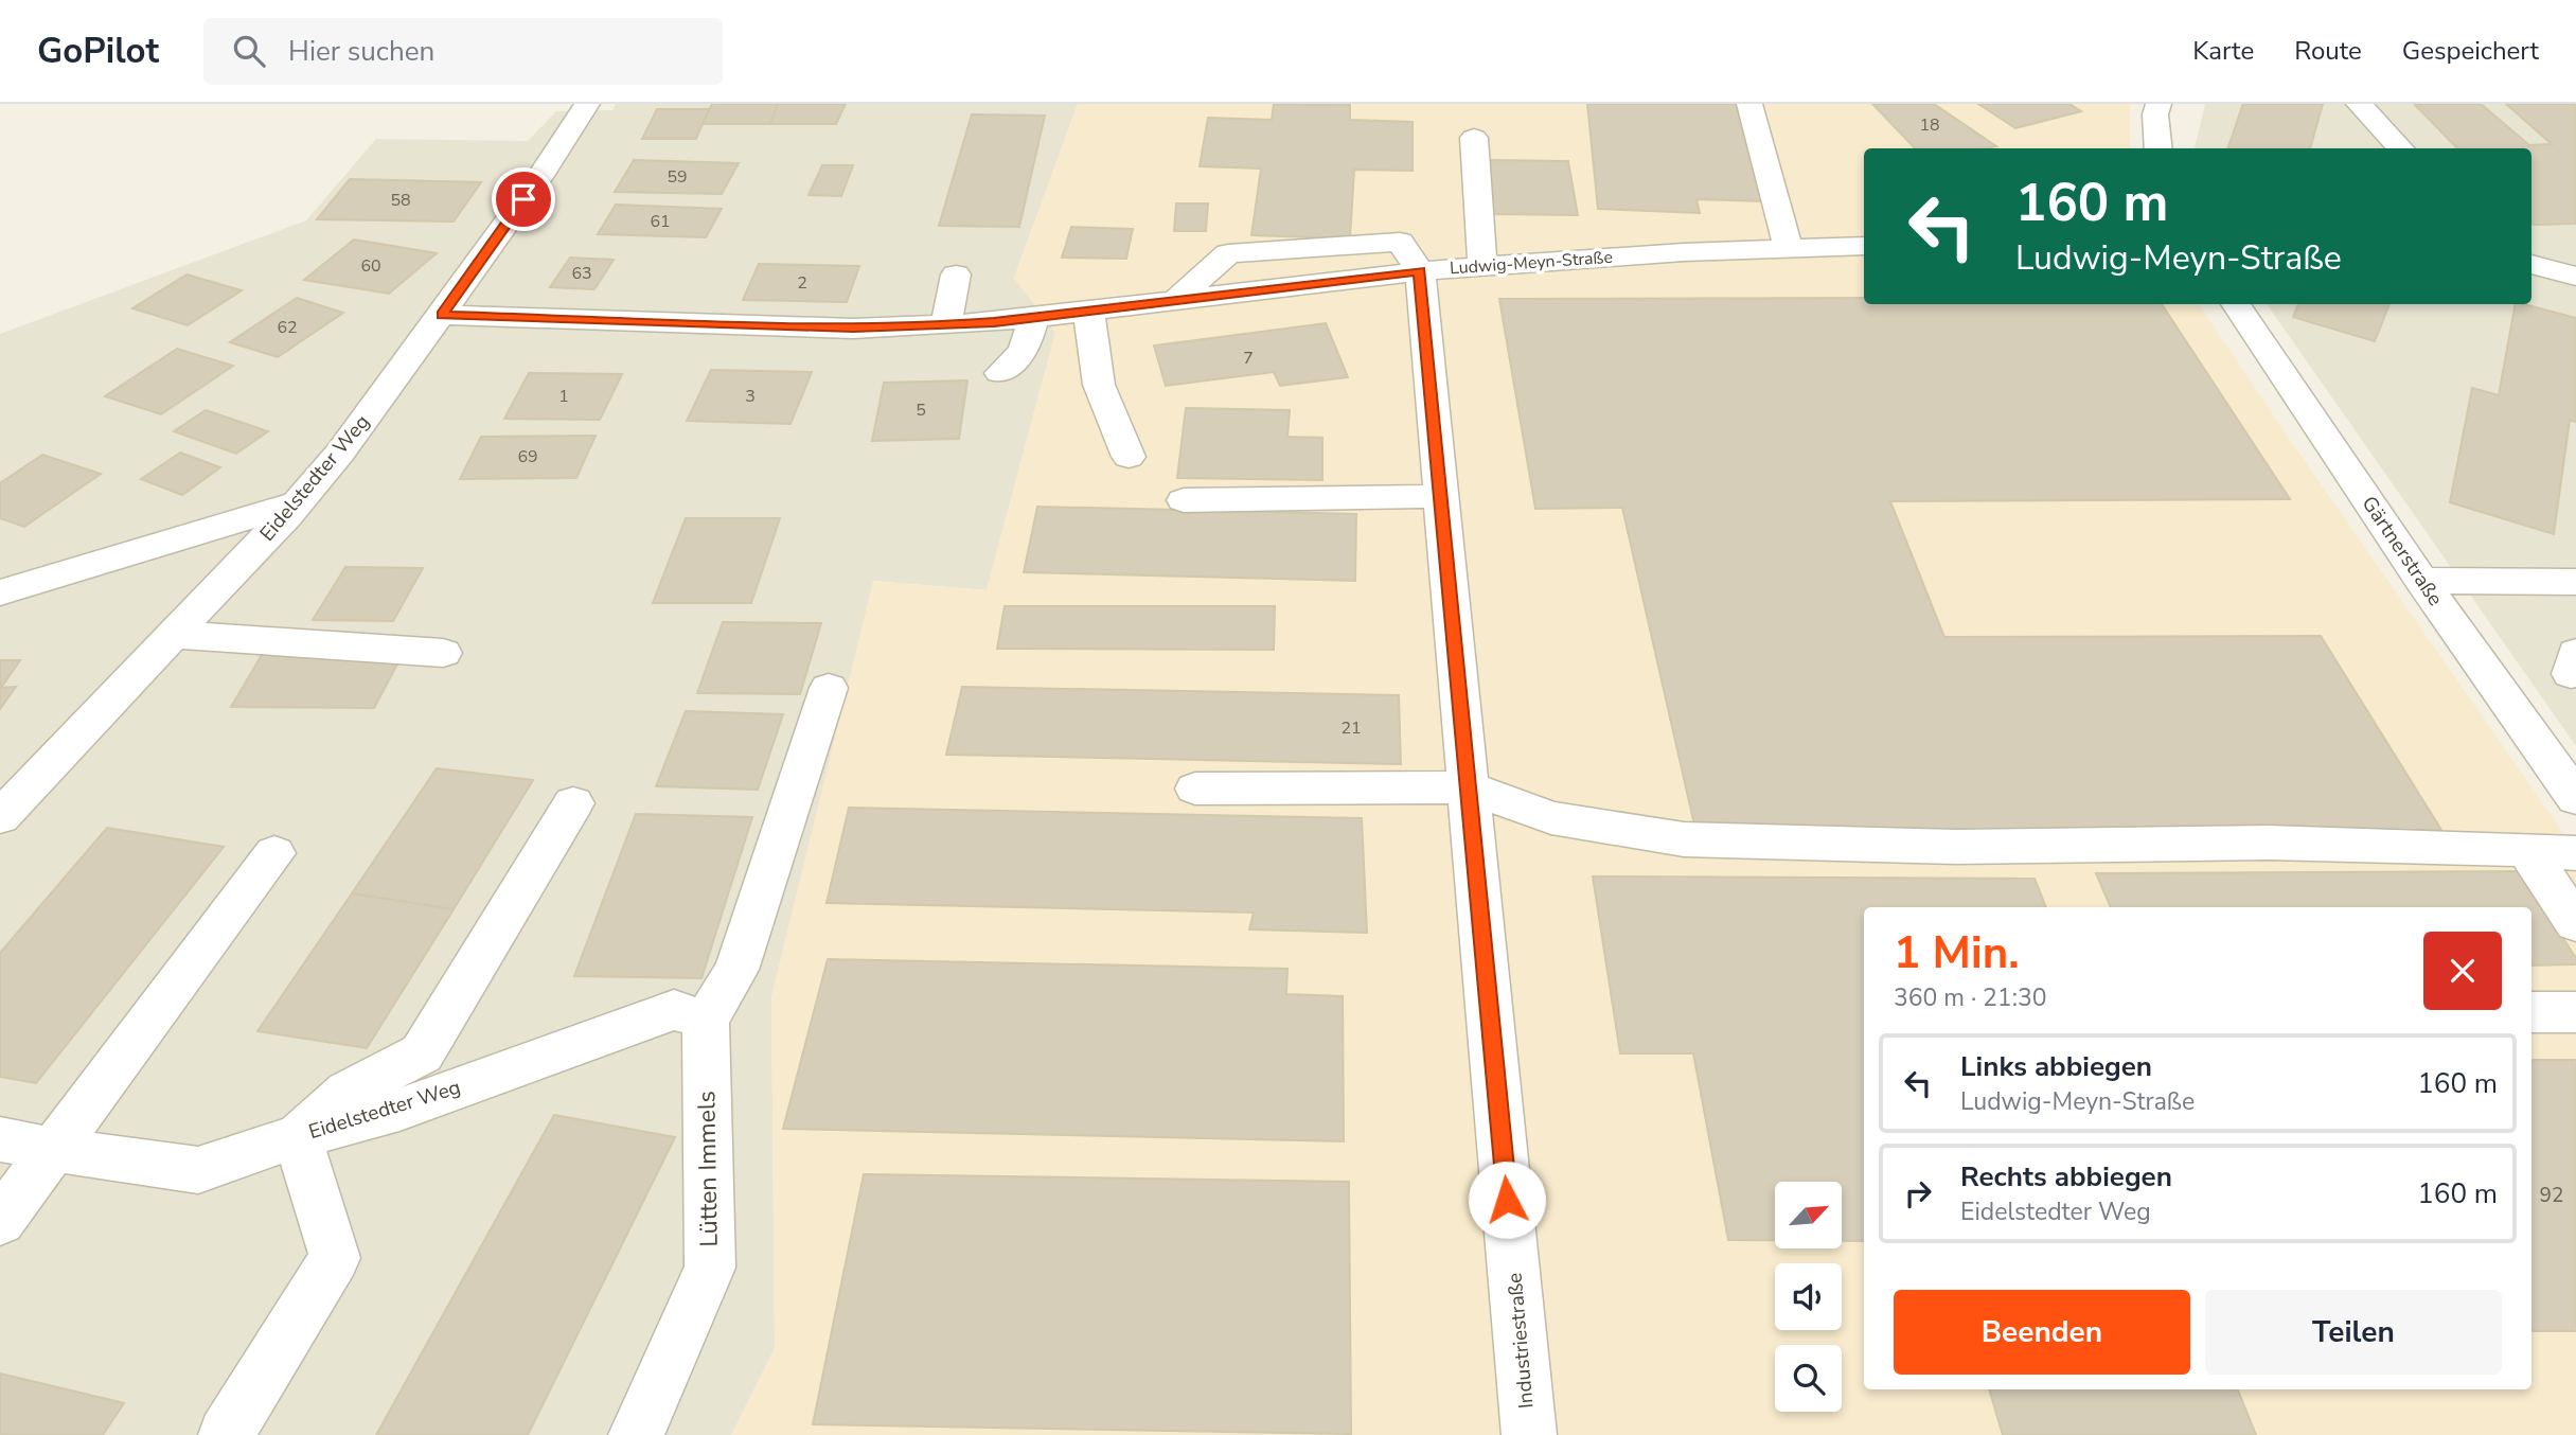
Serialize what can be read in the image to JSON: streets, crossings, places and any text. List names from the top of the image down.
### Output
{
  "streets": {
    "street": [
      "Ludwig-Meyn-Straße",
      "Eidelstedter Weg",
      "Gärtnerstraße",
      "Lütten Immels",
      "Industriestraße"
    ]
  },
  "crossings": [
    ["Ludwig-Meyn-Straße", "Eidelstedter Weg"],
    ["Ludwig-Meyn-Straße", "Industriestraße"],
    ["Eidelstedter Weg", "Lütten Immels"]
  ],
  "house_numbers": [
    "18",
    "59",
    "58",
    "61",
    "60",
    "63",
    "2",
    "62",
    "7",
    "1",
    "3",
    "5",
    "69",
    "21",
    "92"
  ],
  "north": "top right",
  "page": {
    "header": "GoPilot",
    "search": "Hier suchen",
    "nav": ["Karte", "Route", "Gespeichert"],
    "turn": ["160 m", "Ludwig-Meyn-Straße"],
    "heading": ["1 Min.", "360 m · 21:30"],
    "list": [
      {
        "name": "Links abbiegen",
        "note": "Ludwig-Meyn-Straße",
        "value": "160 m"
      },
      {
        "name": "Rechts abbiegen",
        "note": "Eidelstedter Weg",
        "value": "160 m"
      }
    ],
    "buttons": ["Beenden", "Teilen"]
  }
}
